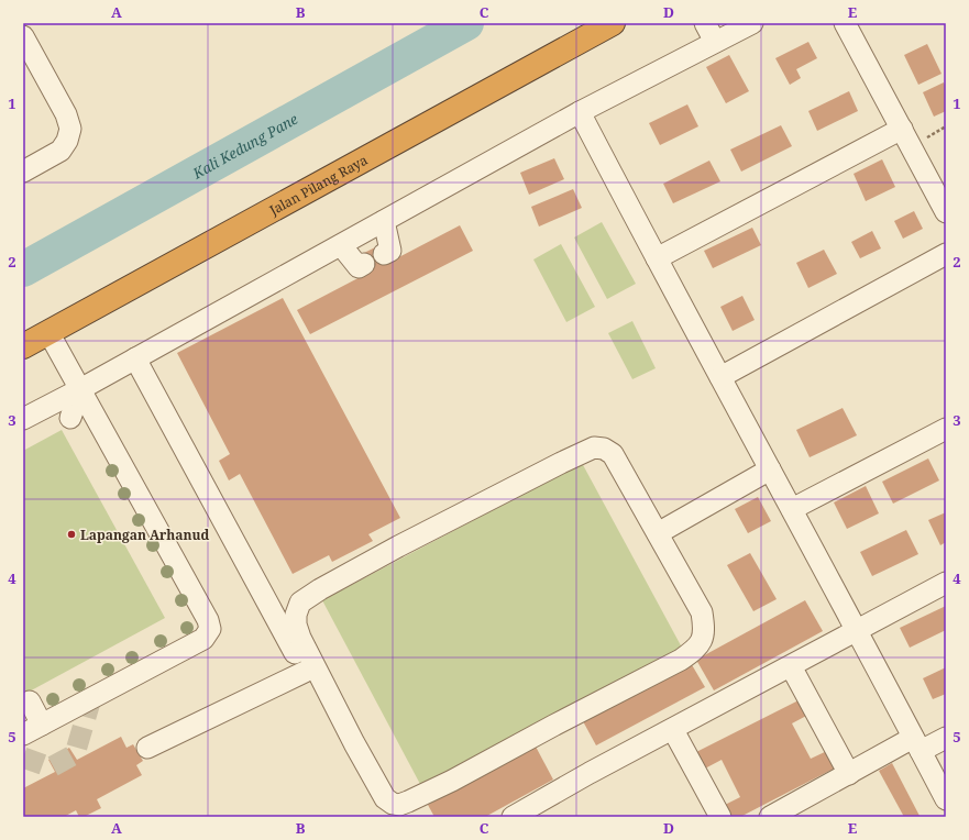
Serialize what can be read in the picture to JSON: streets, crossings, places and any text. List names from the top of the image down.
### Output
{
  "streets": {
    "highway": ["Jalan Pilang Raya"]
  },
  "water": ["Kali Kedung Pane"],
  "places": ["Lapangan Arhanud"],
  "grid": {
    "columns": [
      "A",
      "B",
      "C",
      "D",
      "E"
    ],
    "rows": [
      "1",
      "2",
      "3",
      "4",
      "5"
    ]
  }
}
